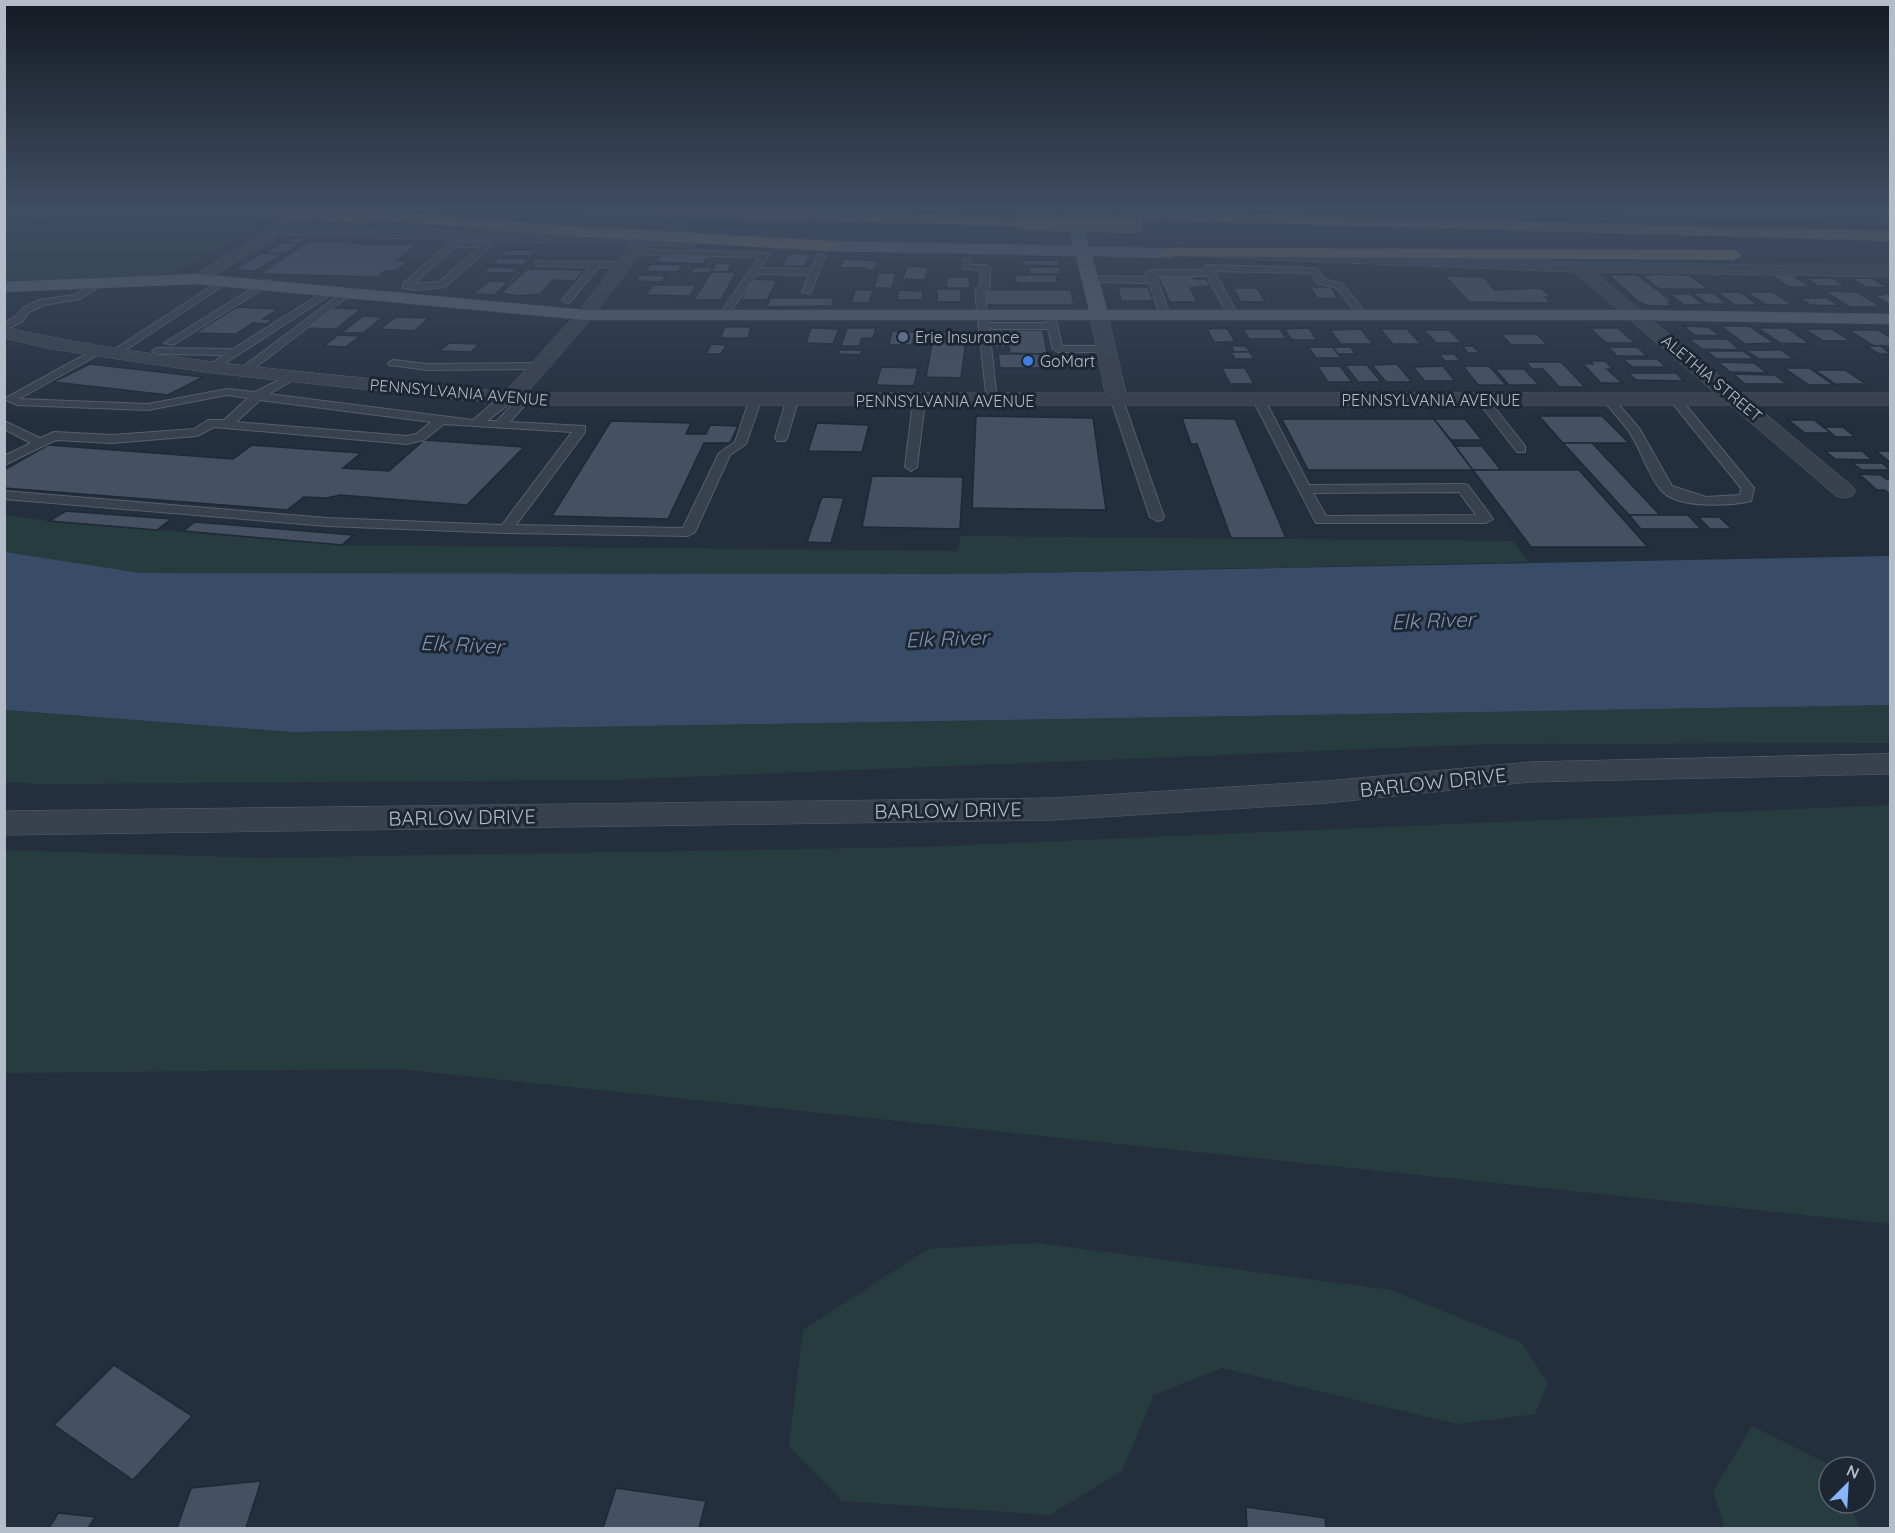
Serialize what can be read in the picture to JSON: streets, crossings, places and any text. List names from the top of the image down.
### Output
{
  "streets": {
    "street": ["ALETHIA STREET", "PENNSYLVANIA AVENUE", "BARLOW DRIVE"]
  },
  "crossings": [
    ["ALETHIA STREET", "PENNSYLVANIA AVENUE"]
  ],
  "water": ["Elk River"],
  "places": ["Erie Insurance", "GoMart"],
  "north": "top right"
}
